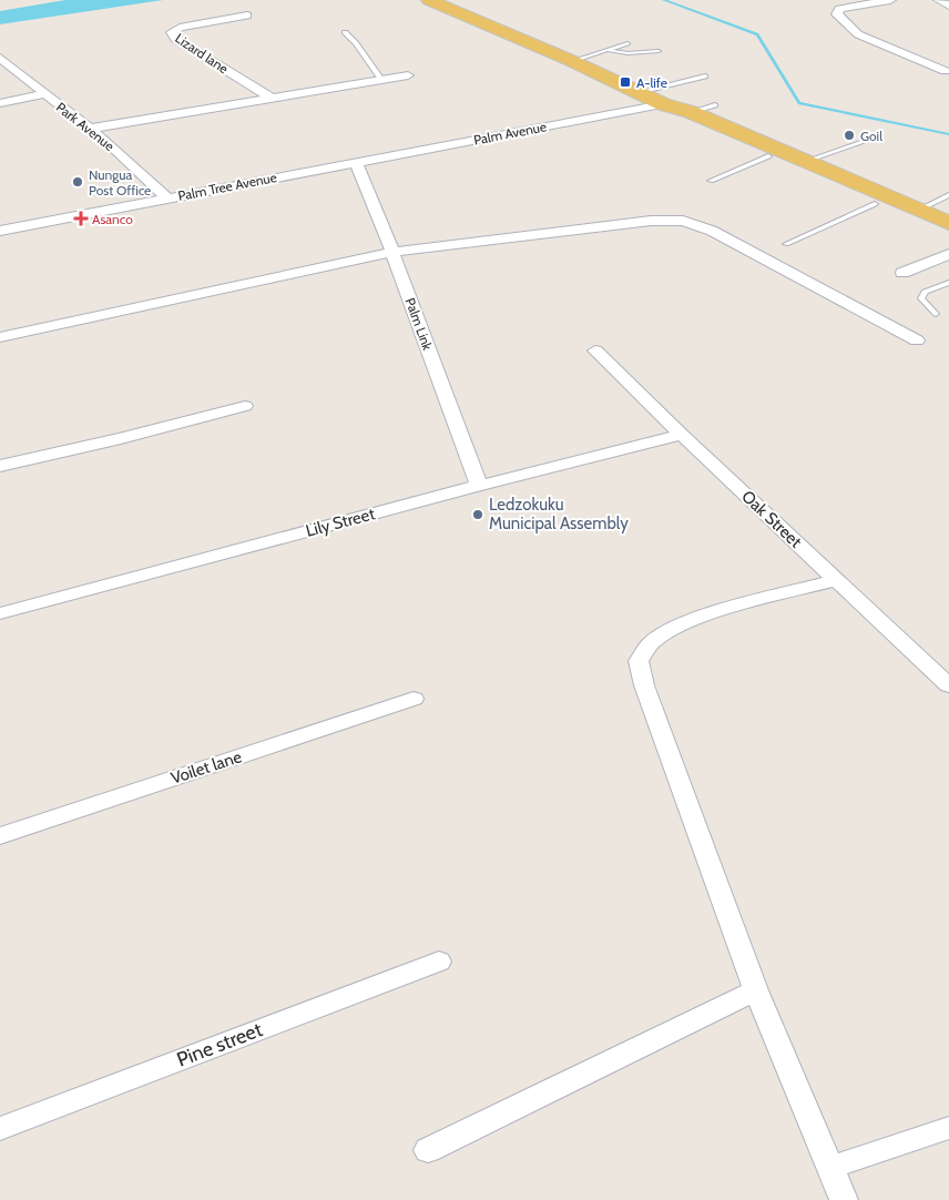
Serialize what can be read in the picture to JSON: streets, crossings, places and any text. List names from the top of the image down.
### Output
{
  "streets": {
    "street": [
      "Lizard lane",
      "Park Avenue",
      "Palm Avenue",
      "Palm Tree Avenue",
      "Palm Link",
      "Oak Street",
      "Lily Street",
      "Voilet lane",
      "Pine street"
    ]
  },
  "crossings": [
    ["Park Avenue", "Palm Tree Avenue"],
    ["Palm Avenue", "Palm Tree Avenue"],
    ["Palm Avenue", "Palm Link"],
    ["Palm Tree Avenue", "Palm Link"],
    ["Palm Link", "Lily Street"],
    ["Oak Street", "Lily Street"]
  ],
  "places": {
    "transit": ["A-life"],
    "other": ["Goil", "Nungua Post Office", "Ledzokuku Municipal Assembly"],
    "health": ["Asanco"]
  }
}
